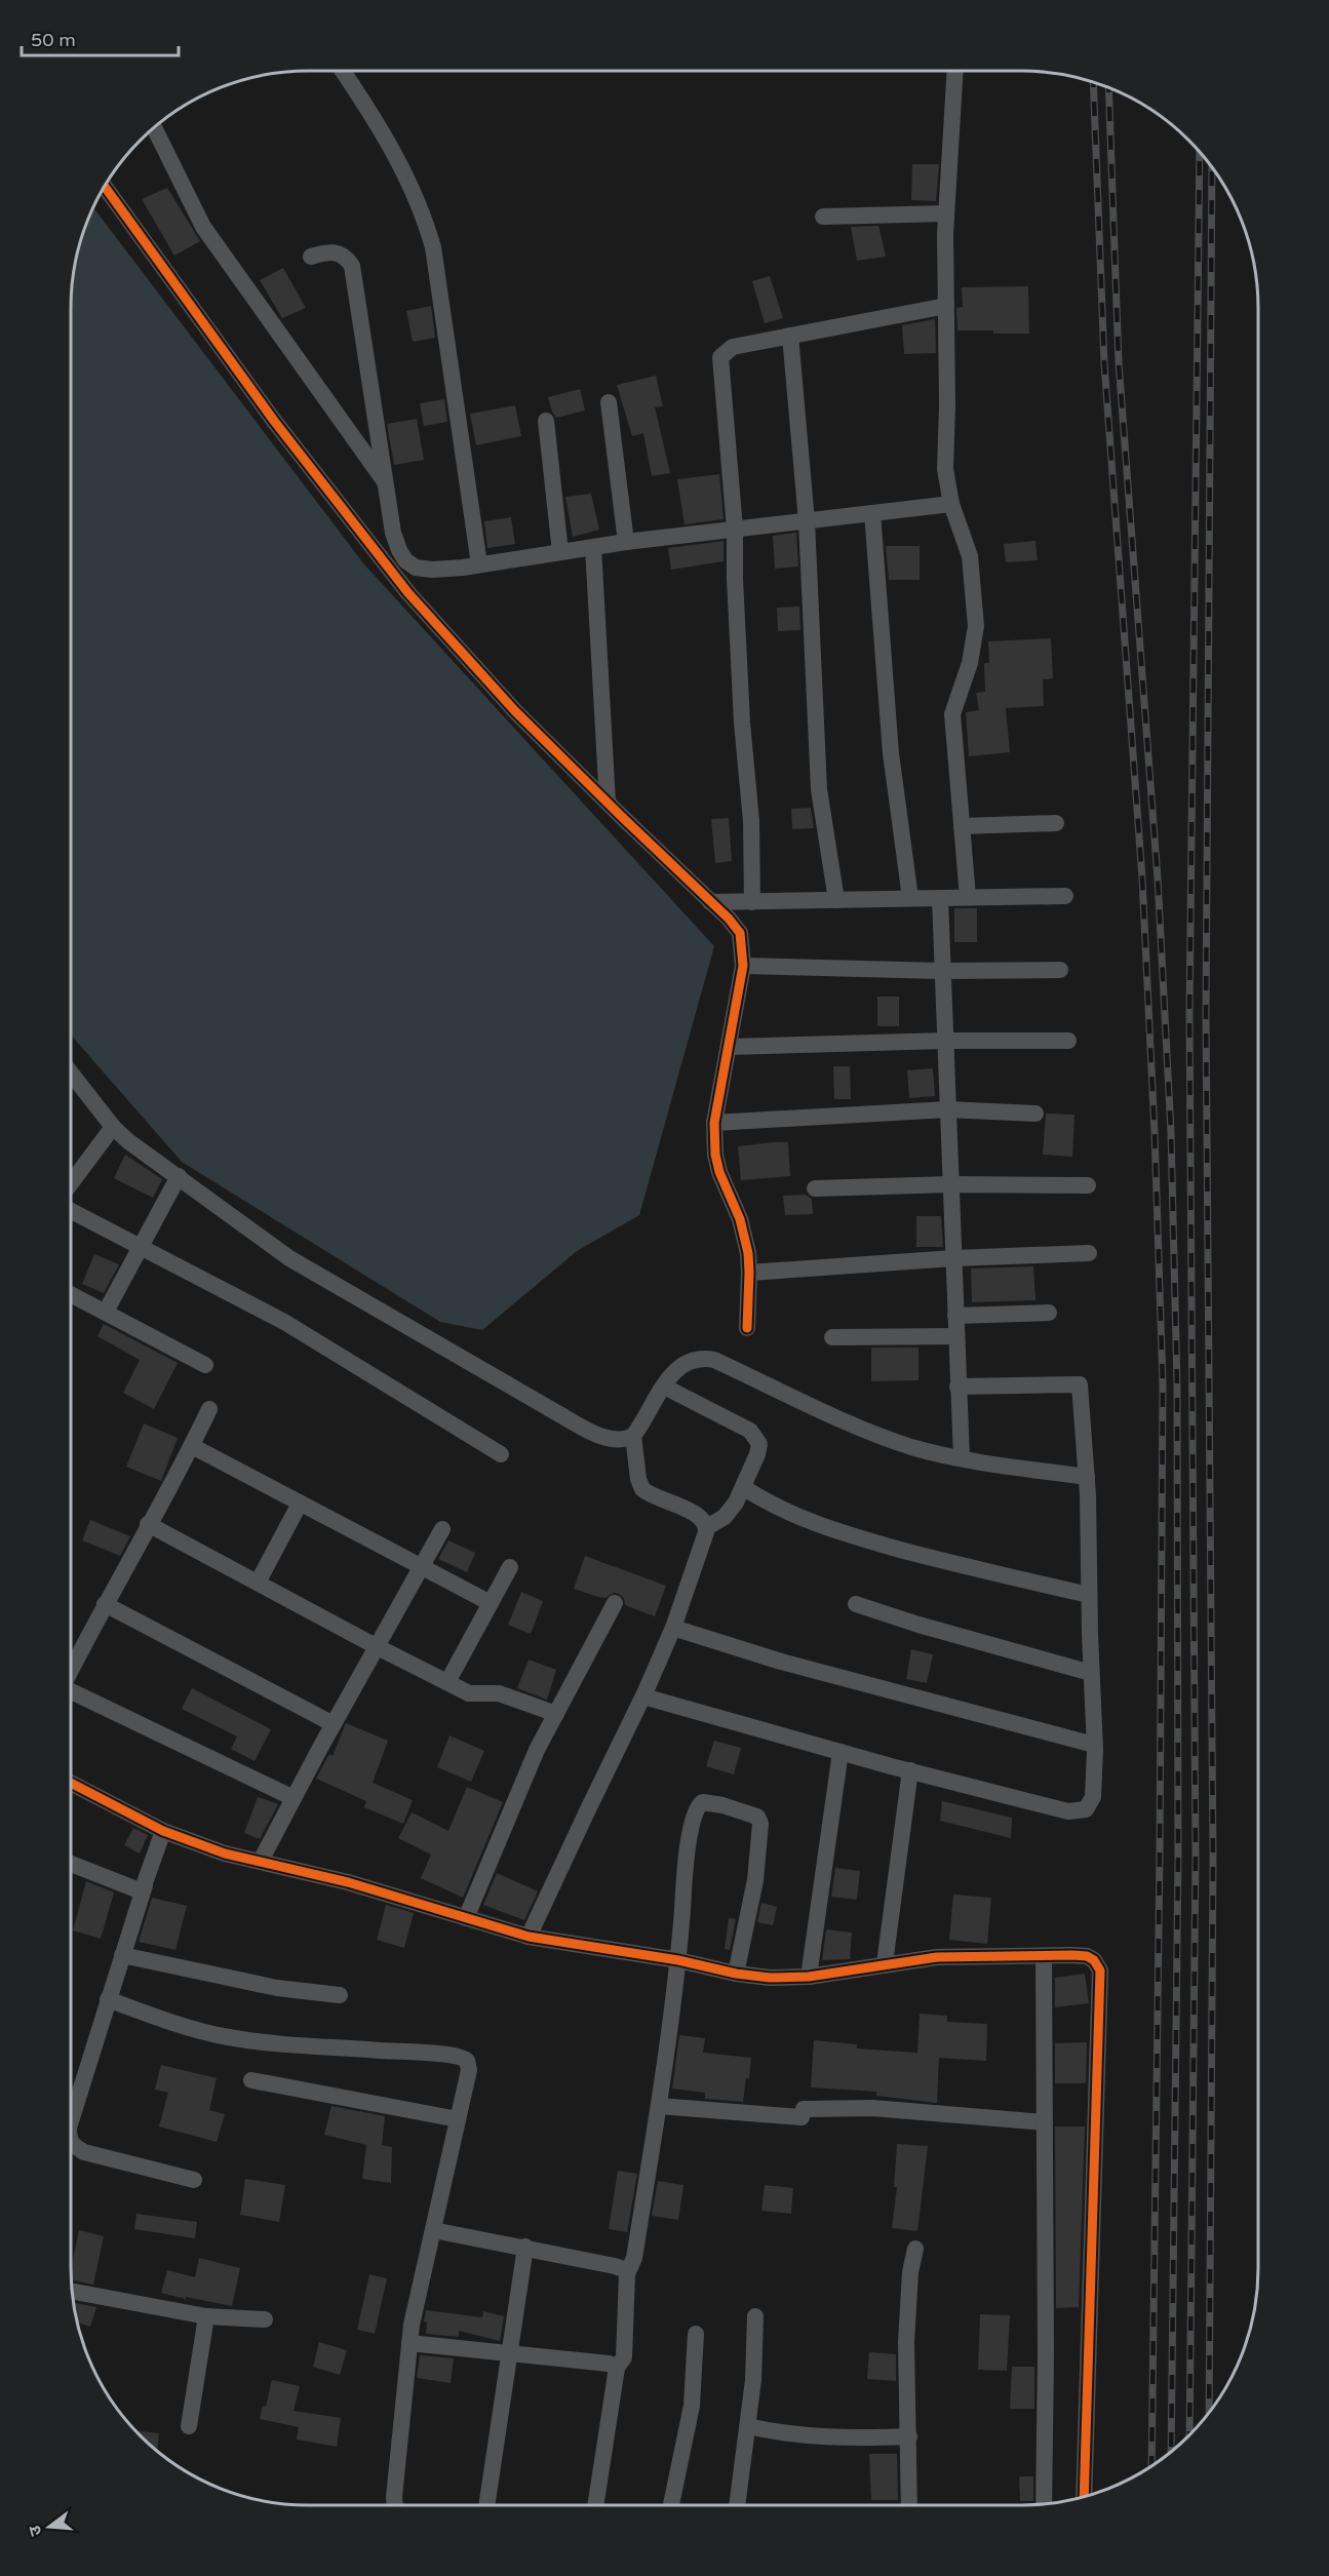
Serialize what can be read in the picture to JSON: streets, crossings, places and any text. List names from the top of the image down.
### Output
{
  "scale_bar": "50 m",
  "north": "left"
}
